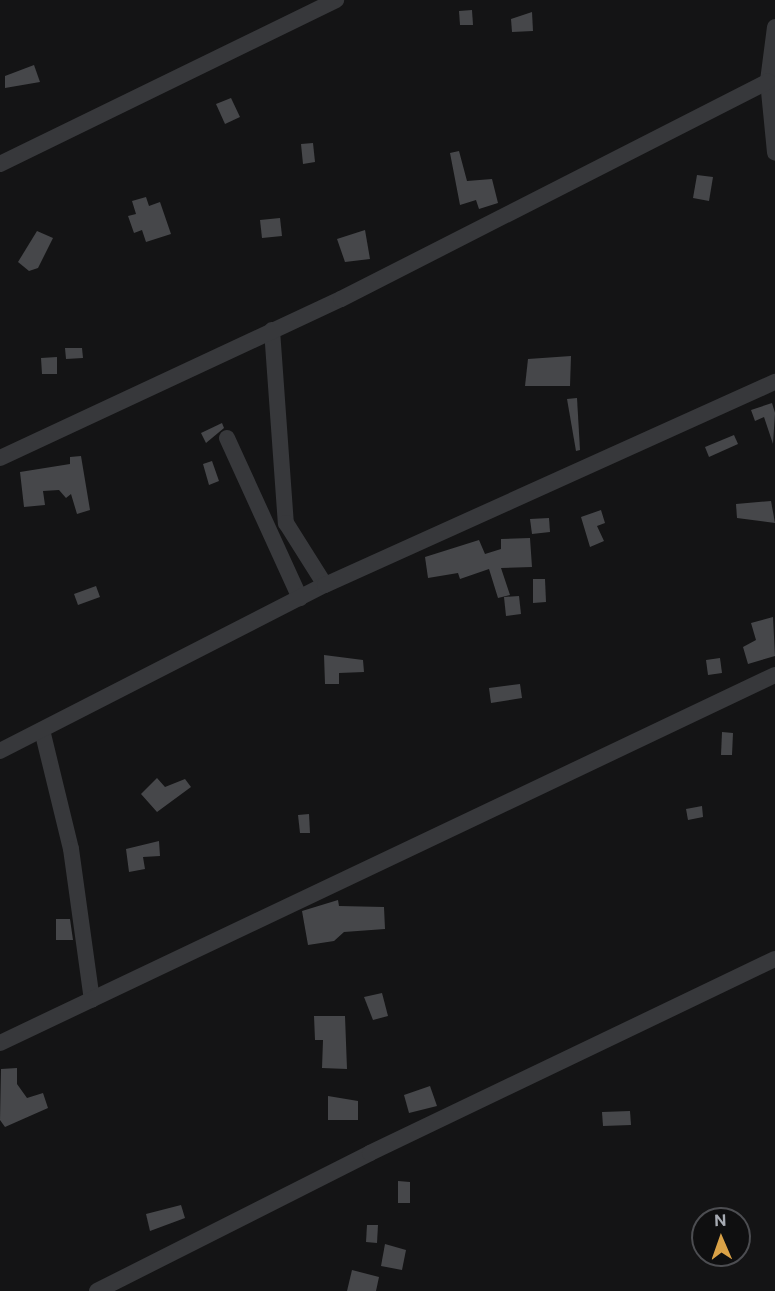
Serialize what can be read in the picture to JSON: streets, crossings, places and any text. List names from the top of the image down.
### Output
{
  "north": "top"
}
